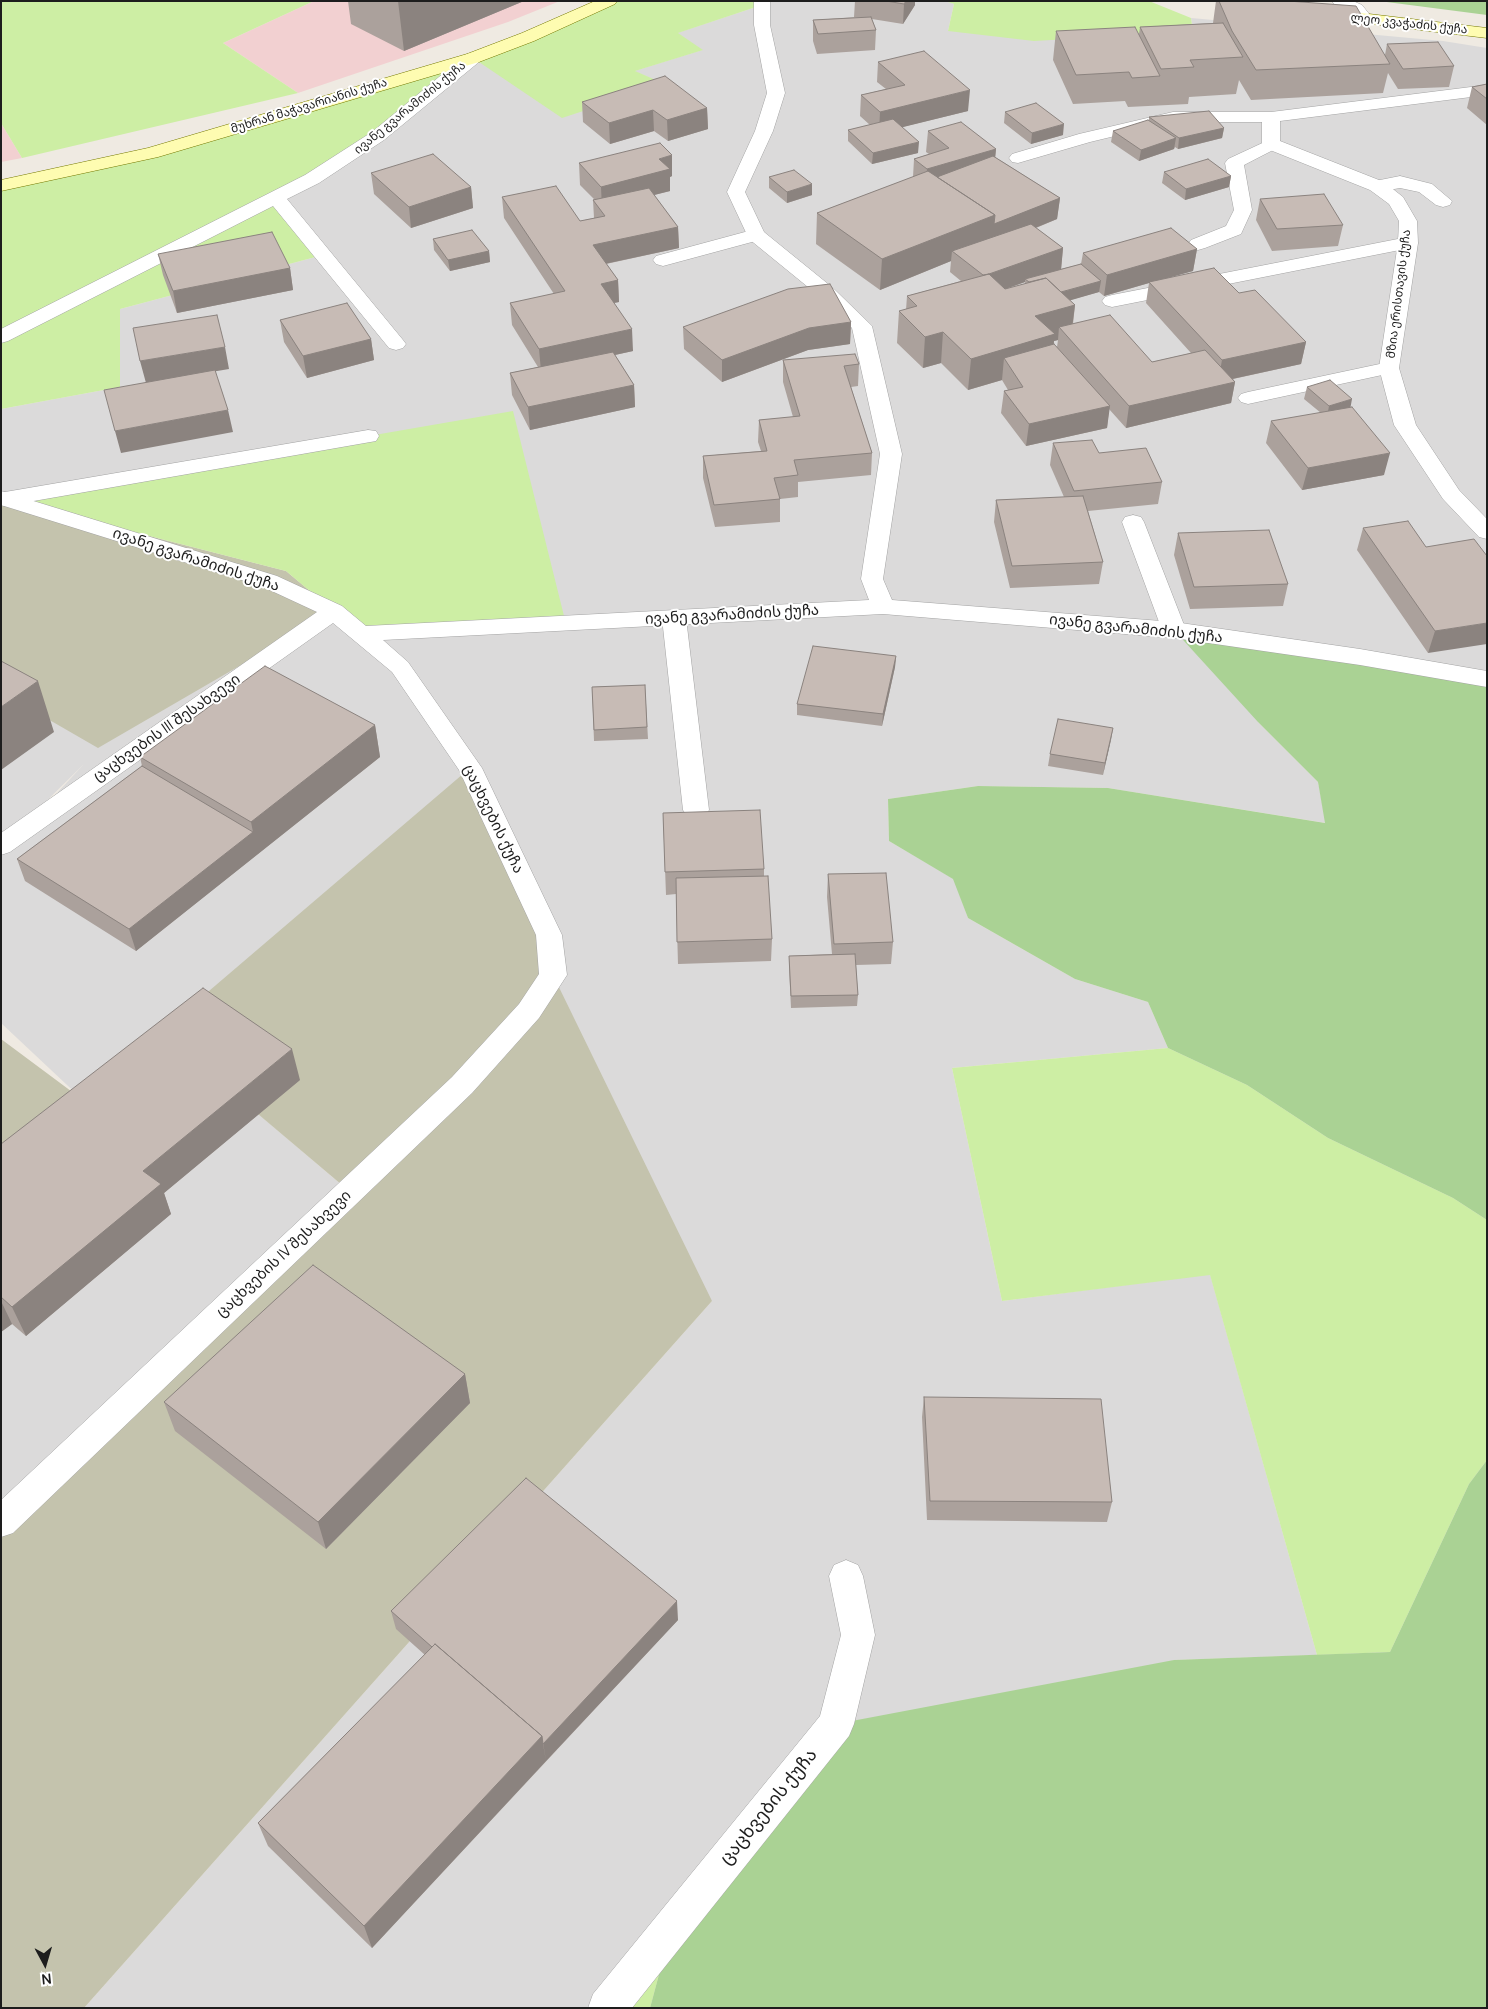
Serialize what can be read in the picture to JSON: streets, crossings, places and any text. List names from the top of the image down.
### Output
{
  "streets": {
    "main road": ["ლეო კვაჭაძის ქუჩა", "მუხრან მაჭავარიანის ქუჩა"],
    "street": [
      "ივანე გვარამიძის ქუჩა",
      "მზია ერისთავის ქუჩა",
      "ცაცხვების III შესახვევი",
      "ცაცხვების ქუჩა",
      "ცაცხვების IV შესახვევი"
    ]
  },
  "crossings": [
    ["მუხრან მაჭავარიანის ქუჩა", "ივანე გვარამიძის ქუჩა"],
    ["ივანე გვარამიძის ქუჩა", "ცაცხვების III შესახვევი"],
    ["ივანე გვარამიძის ქუჩა", "ცაცხვების ქუჩა"],
    ["ცაცხვების ქუჩა", "ცაცხვების IV შესახვევი"]
  ],
  "north": "bottom"
}
